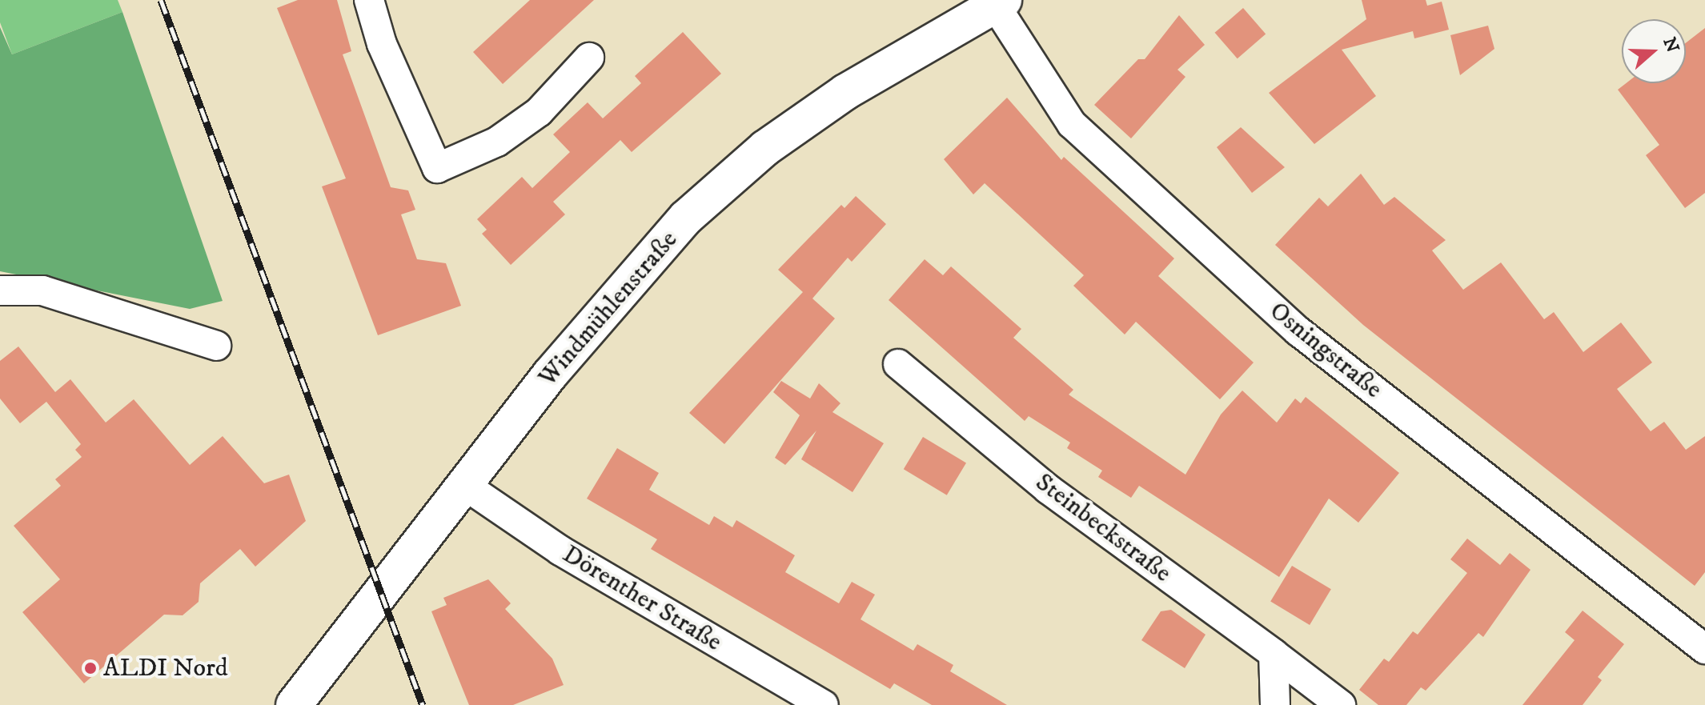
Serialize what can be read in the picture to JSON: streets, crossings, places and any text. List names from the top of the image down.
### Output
{
  "streets": {
    "street": [
      "Windmühlenstraße",
      "Osningstraße",
      "Steinbeckstraße",
      "Dörenther Straße"
    ]
  },
  "crossings": [
    ["Windmühlenstraße", "Osningstraße"],
    ["Windmühlenstraße", "Dörenther Straße"]
  ],
  "places": ["ALDI Nord"],
  "north": "right"
}
